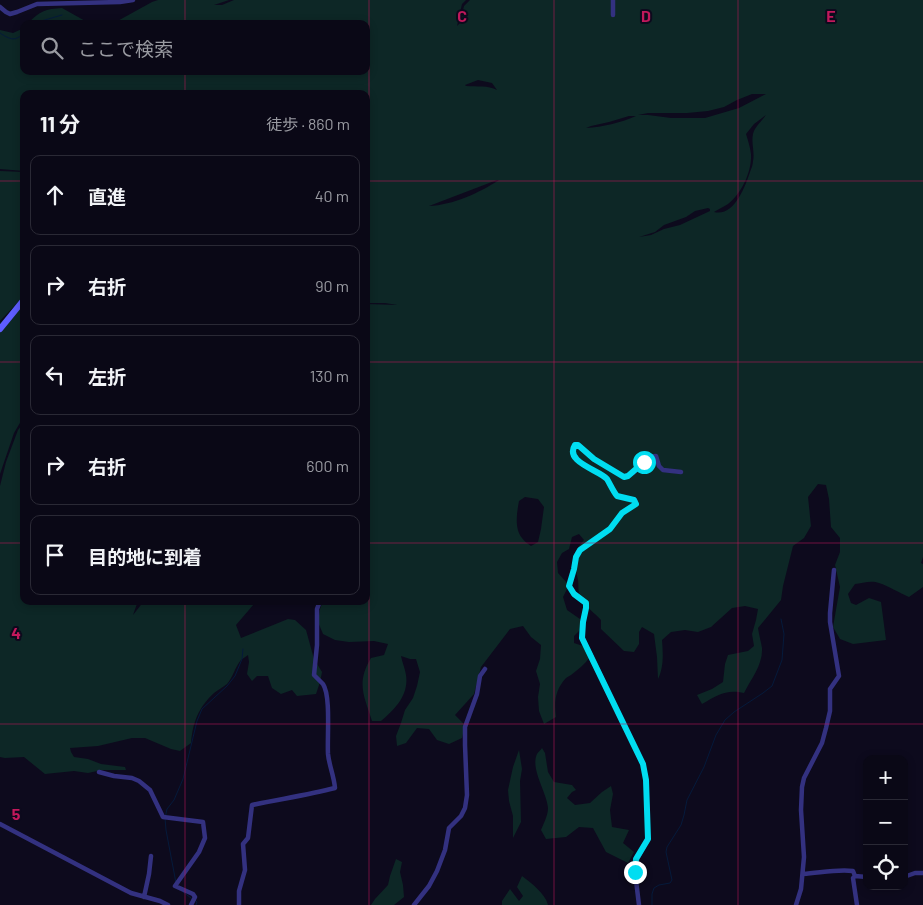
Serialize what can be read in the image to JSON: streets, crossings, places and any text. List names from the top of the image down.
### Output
{
  "page": {
    "search": "ここで検索",
    "heading": ["11 分", "徒歩 · 860 m"],
    "list": [
      ["直進", "40 m"],
      ["右折", "90 m"],
      ["左折", "130 m"],
      ["右折", "600 m"],
      "目的地に到着"
    ],
    "map_buttons": ["+", "−"]
  },
  "grid": {
    "columns": ["C", "D", "E"],
    "rows": ["4", "5"]
  }
}
